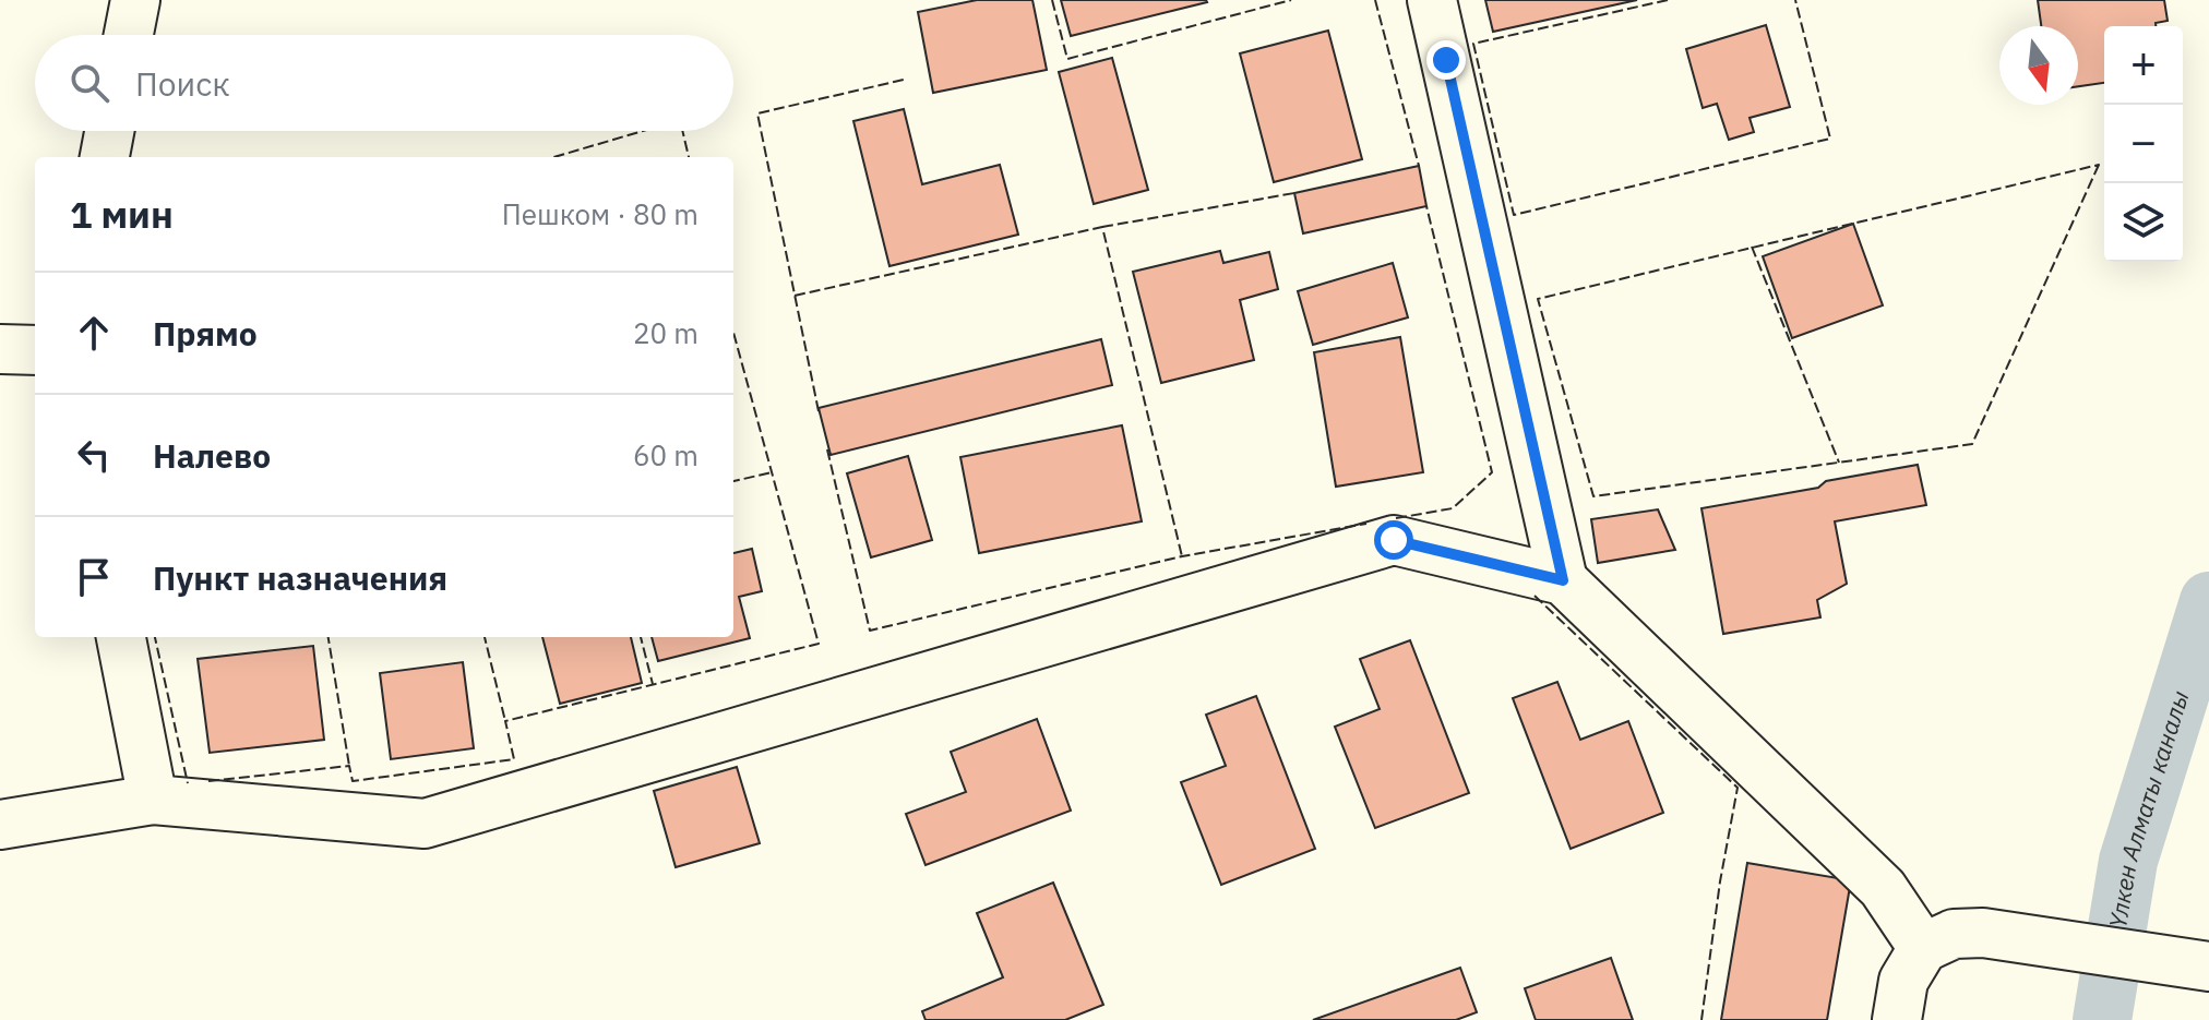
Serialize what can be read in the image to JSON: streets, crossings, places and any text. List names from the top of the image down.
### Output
{
  "water": ["Үлкен Алматы каналы"],
  "north": "bottom",
  "page": {
    "map_buttons": ["+", "−"],
    "search": "Поиск",
    "heading": ["1 мин", "Пешком · 80 m"],
    "list": [
      ["Прямо", "20 m"],
      ["Налево", "60 m"],
      "Пункт назначения"
    ]
  }
}
